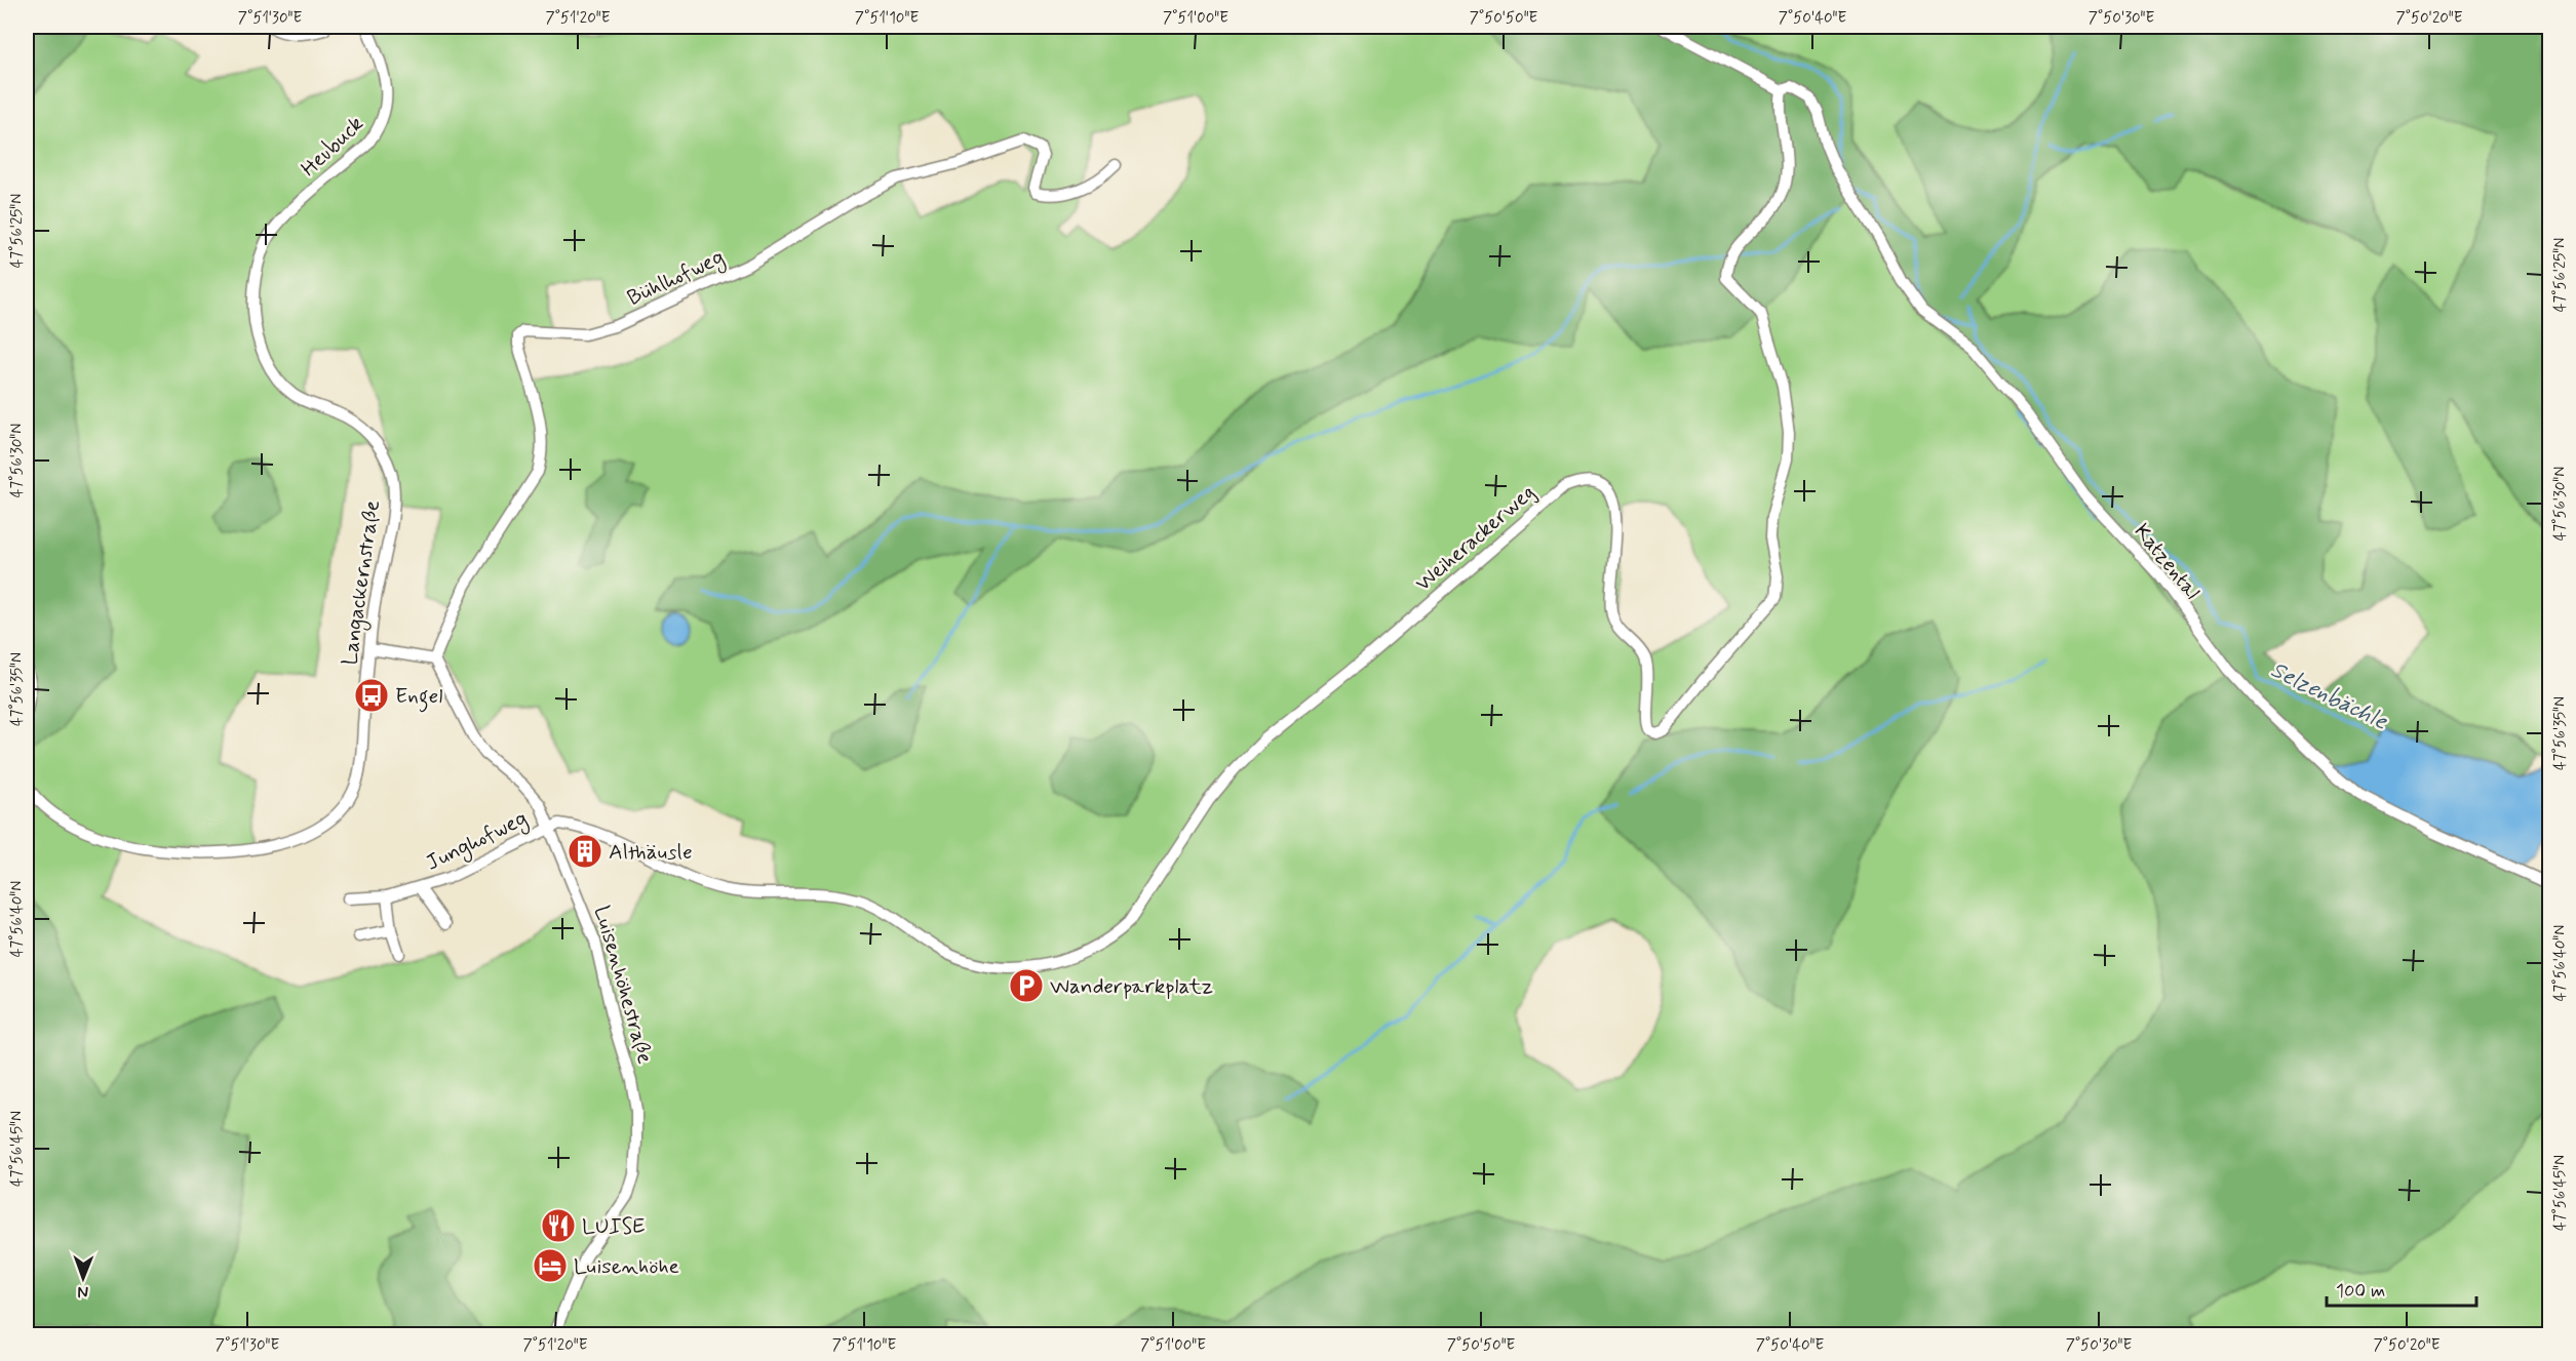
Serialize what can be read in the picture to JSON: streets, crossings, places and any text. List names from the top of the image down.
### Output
{
  "streets": {
    "street": [
      "Heubuck",
      "Bühlhofweg",
      "Weiherackerweg",
      "Katzental",
      "Langackernstraße",
      "Junghofweg",
      "Luisenhöhestraße"
    ]
  },
  "crossings": [
    ["Heubuck", "Langackernstraße"],
    ["Bühlhofweg", "Luisenhöhestraße"],
    ["Weiherackerweg", "Katzental"],
    ["Weiherackerweg", "Junghofweg"],
    ["Weiherackerweg", "Luisenhöhestraße"],
    ["Junghofweg", "Luisenhöhestraße"]
  ],
  "water": ["Selzenbächle"],
  "places": {
    "bus stop": ["Engel"],
    "building": ["Althäusle"],
    "parking": ["Wanderparkplatz"],
    "restaurant": ["LUISE"],
    "hotel": ["Luisenhöhe"]
  },
  "scale_bar": "100 m",
  "north": "bottom",
  "coordinates": [
    "7°51'30\"E",
    "7°51'20\"E",
    "7°51'10\"E",
    "7°51'00\"E",
    "7°50'50\"E",
    "7°50'40\"E",
    "7°50'30\"E",
    "7°50'20\"E",
    "47°56'25\"N",
    "47°56'30\"N",
    "47°56'35\"N",
    "47°56'40\"N",
    "47°56'45\"N"
  ]
}
